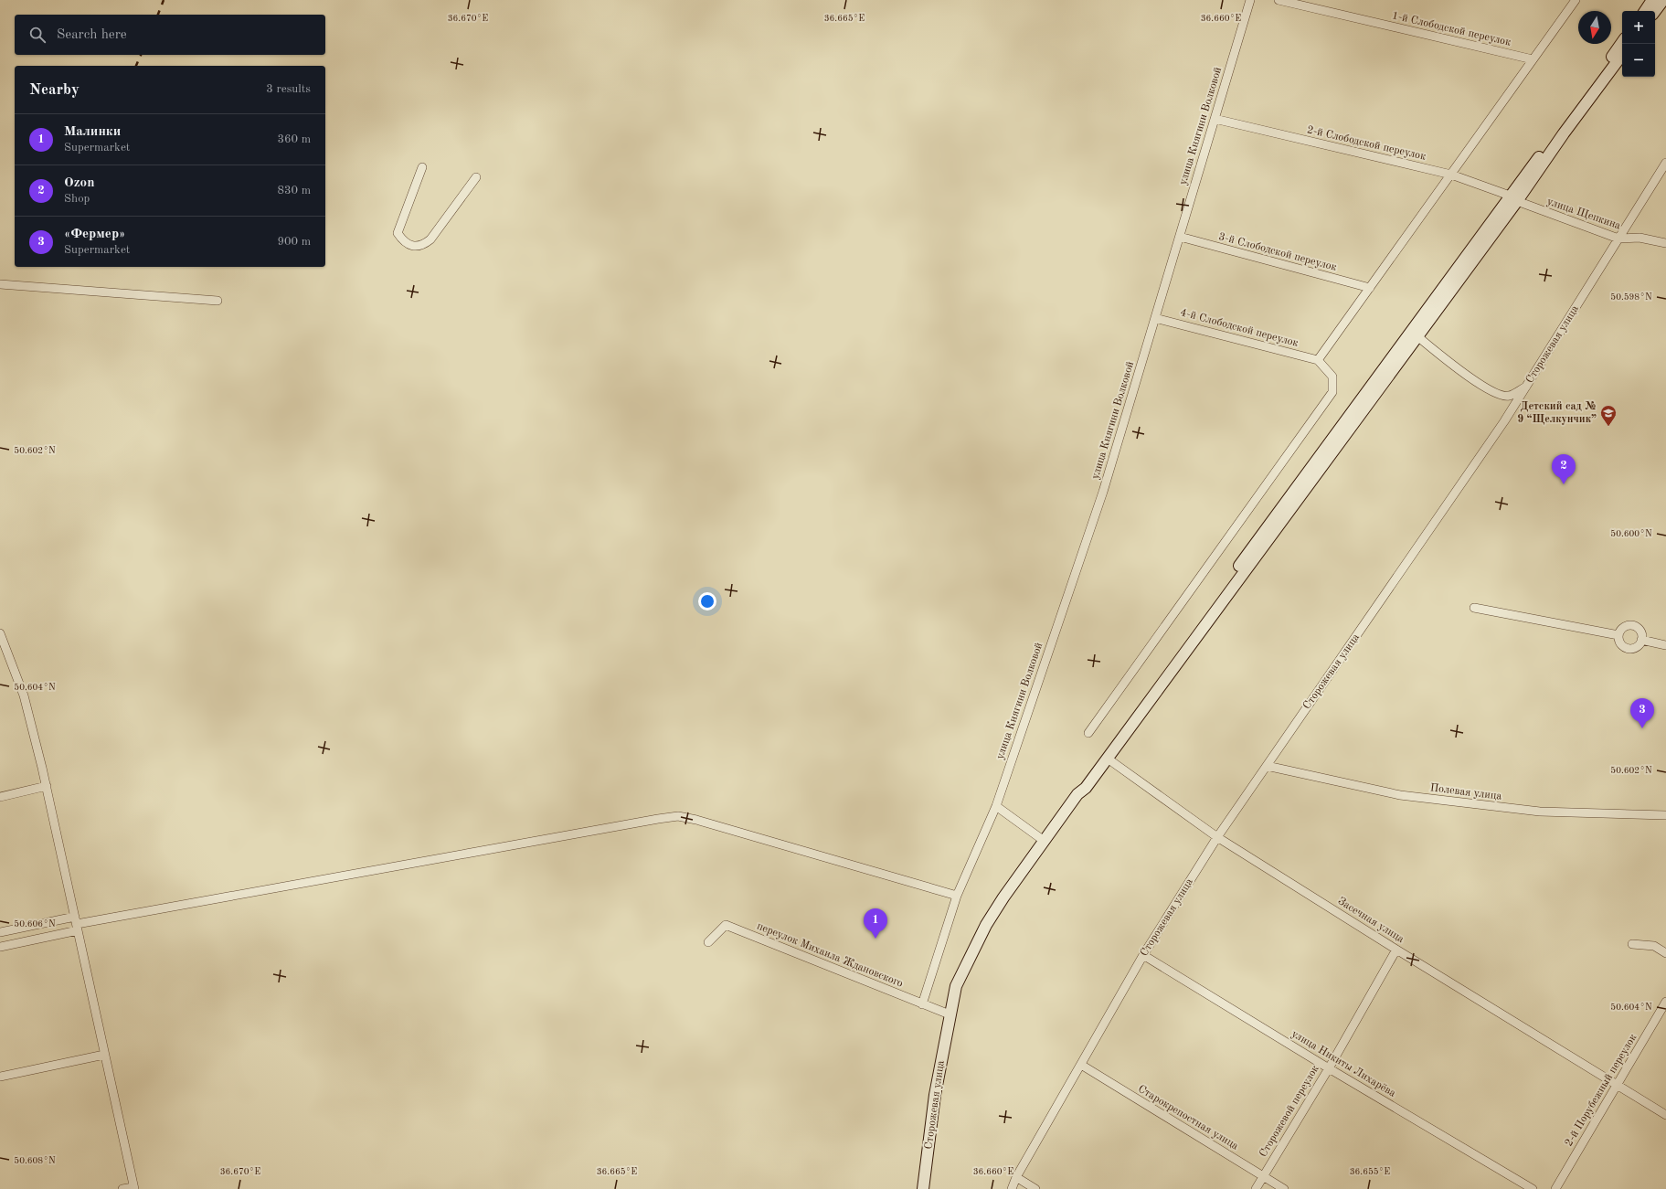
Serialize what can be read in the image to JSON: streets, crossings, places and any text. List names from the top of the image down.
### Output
{
  "streets": {
    "main road": ["Сторожевая улица"],
    "street": [
      "1-й Слободской переулок",
      "улица Княгини Волковой",
      "2-й Слободской переулок",
      "улица Щепкина",
      "3-й Слободской переулок",
      "4-й Слободской переулок",
      "Полевая улица",
      "Засечная улица",
      "переулок Михаила Ждановского",
      "улица Никиты Лихарёва",
      "2-й Порубежный переулок",
      "Сторожевой переулок",
      "Старокрепостная улица"
    ]
  },
  "crossings": [
    ["улица Княгини Волковой", "2-й Слободской переулок"],
    ["улица Княгини Волковой", "3-й Слободской переулок"],
    ["улица Княгини Волковой", "4-й Слободской переулок"],
    ["улица Княгини Волковой", "переулок Михаила Ждановского"],
    ["2-й Слободской переулок", "улица Щепкина"],
    ["2-й Слободской переулок", "Сторожевая улица"],
    ["улица Щепкина", "Сторожевая улица"],
    ["Сторожевая улица", "Полевая улица"],
    ["Сторожевая улица", "Засечная улица"],
    ["Сторожевая улица", "переулок Михаила Ждановского"],
    ["Сторожевая улица", "улица Никиты Лихарёва"],
    ["Сторожевая улица", "Старокрепостная улица"],
    ["Засечная улица", "2-й Порубежный переулок"],
    ["Засечная улица", "Сторожевой переулок"],
    ["улица Никиты Лихарёва", "Сторожевой переулок"],
    ["Сторожевой переулок", "Старокрепостная улица"]
  ],
  "places": {
    "school or university": ["Детский сад № 9 “Щелкунчик”"]
  },
  "north": "bottom",
  "page": {
    "map_buttons": ["+", "−"],
    "search": "Search here",
    "heading": ["Nearby", "3 results"],
    "list": [
      {
        "mark": "1",
        "name": "Малинки",
        "note": "Supermarket",
        "value": "360 m"
      },
      {
        "mark": "2",
        "name": "Ozon",
        "note": "Shop",
        "value": "830 m"
      },
      {
        "mark": "3",
        "name": "«Фермер»",
        "note": "Supermarket",
        "value": "900 m"
      }
    ],
    "pins": ["2", "3", "1"]
  },
  "coordinates": [
    "36.670°E",
    "36.665°E",
    "36.660°E",
    "50.598°N",
    "50.602°N",
    "50.600°N",
    "50.604°N",
    "50.606°N",
    "50.608°N",
    "36.655°E"
  ]
}
